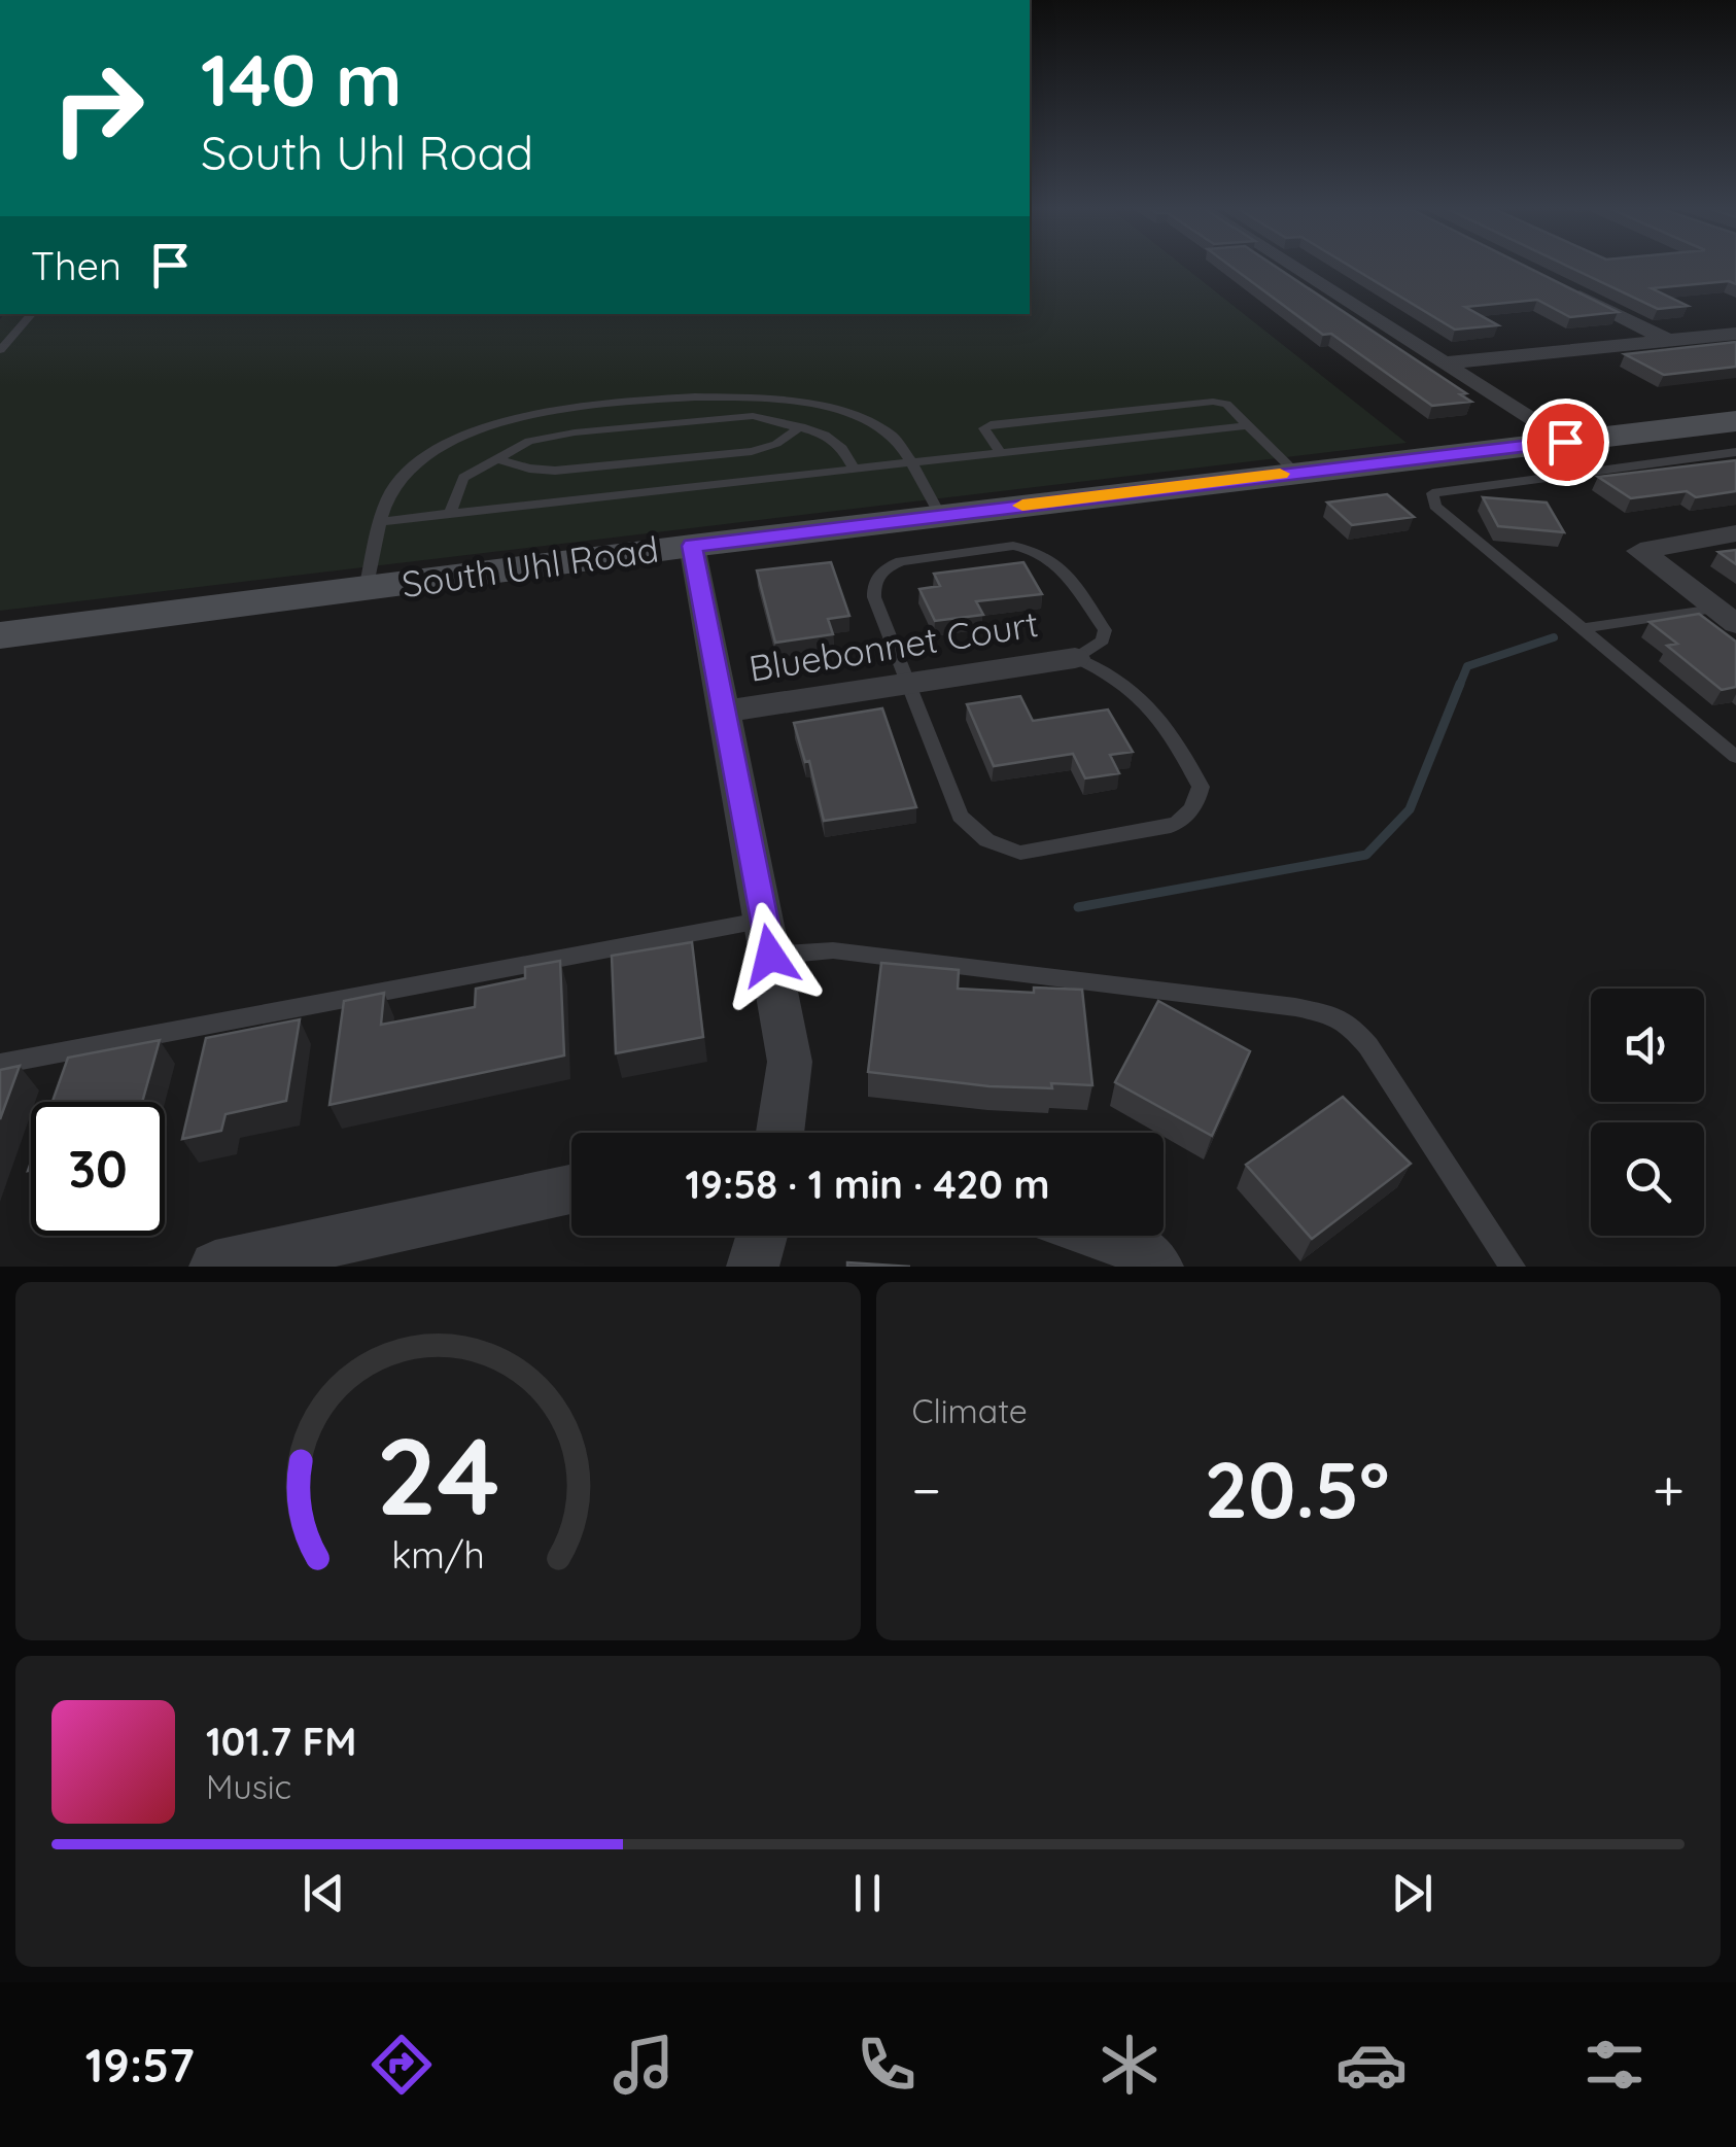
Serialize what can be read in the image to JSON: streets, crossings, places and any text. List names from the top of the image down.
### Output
{
  "streets": {
    "main road": ["South Uhl Road"],
    "street": ["Bluebonnet Court"]
  },
  "page": {
    "turn": ["140 m", "South Uhl Road"],
    "then": "Then",
    "limit": "30",
    "trip": "19:58 · 1 min · 420 m",
    "tile": "Climate",
    "heat": ["−", "20.5°", "+"],
    "song": ["101.7 FM", "Music"],
    "tabs": "19:57",
    "gauge": ["24", "km/h"]
  }
}
